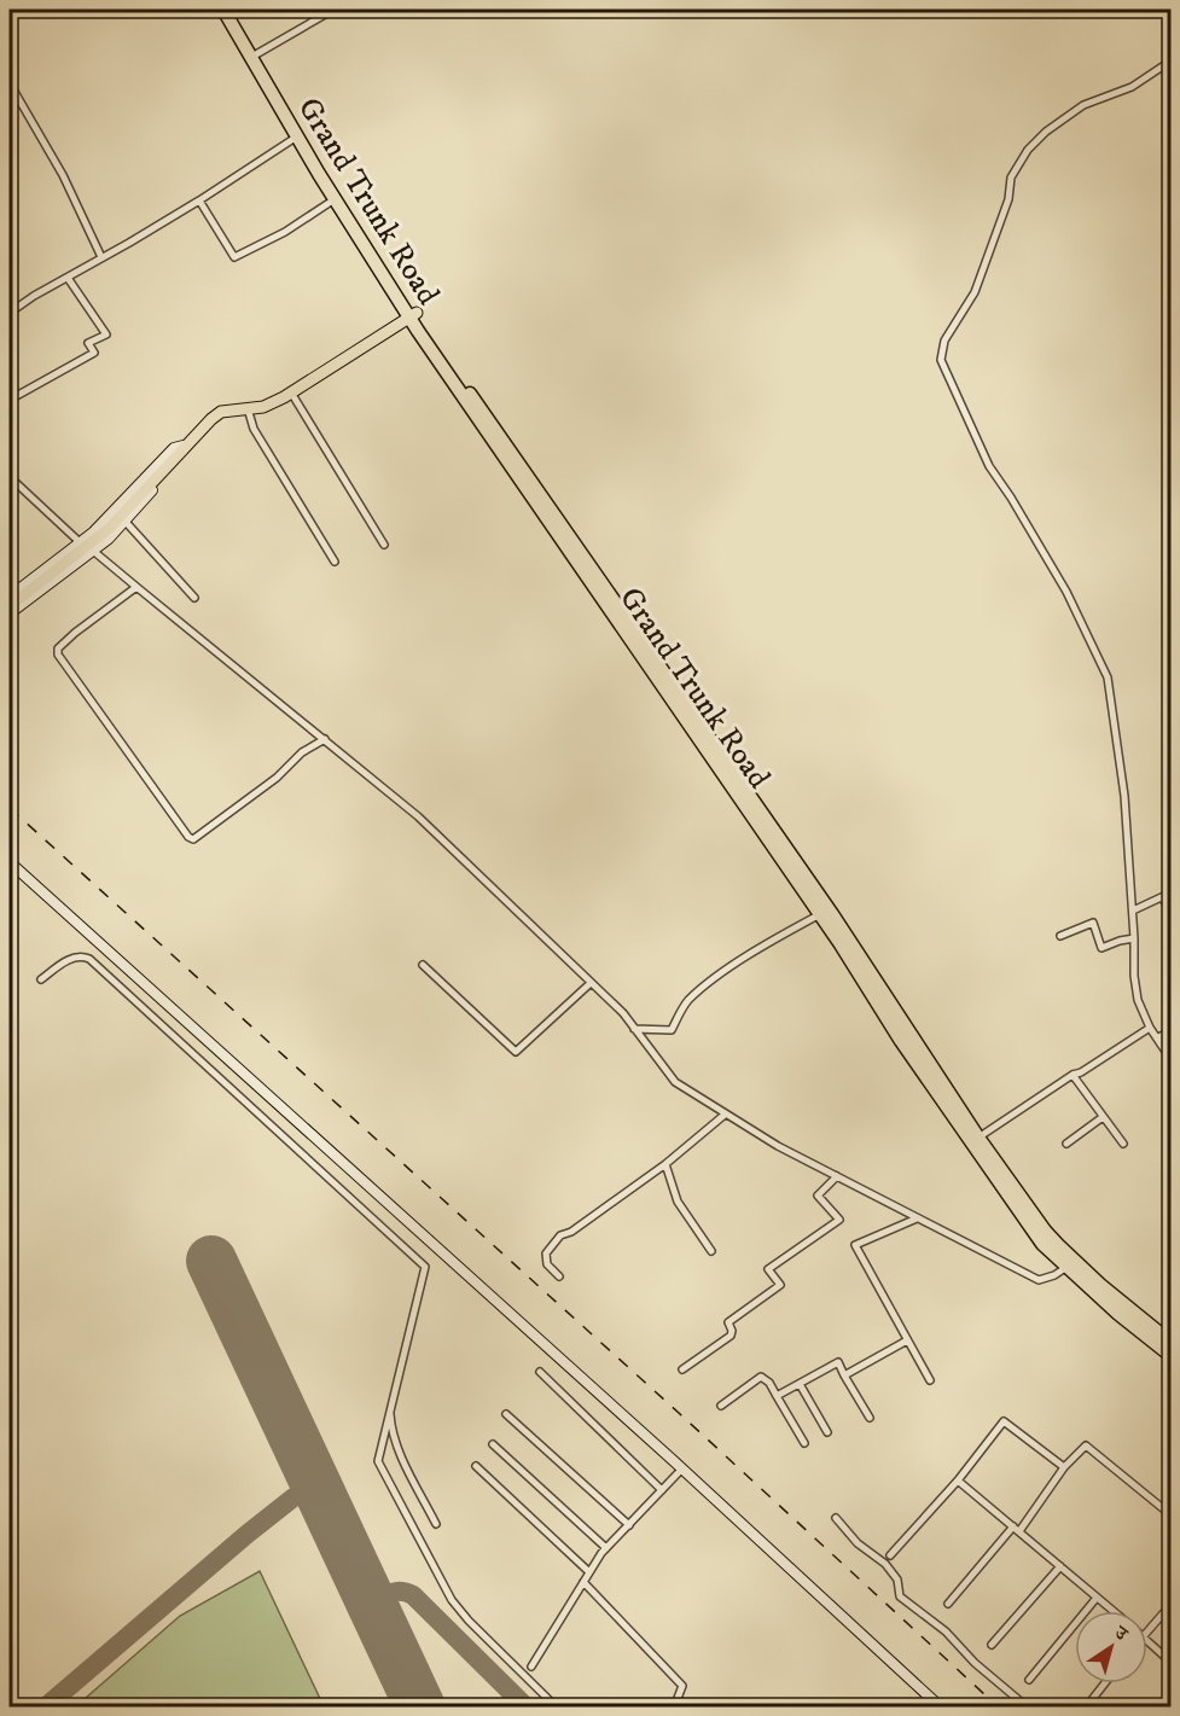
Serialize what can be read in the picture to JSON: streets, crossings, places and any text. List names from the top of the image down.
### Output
{
  "streets": {
    "highway": ["Grand Trunk Road"]
  },
  "north": "top right"
}
